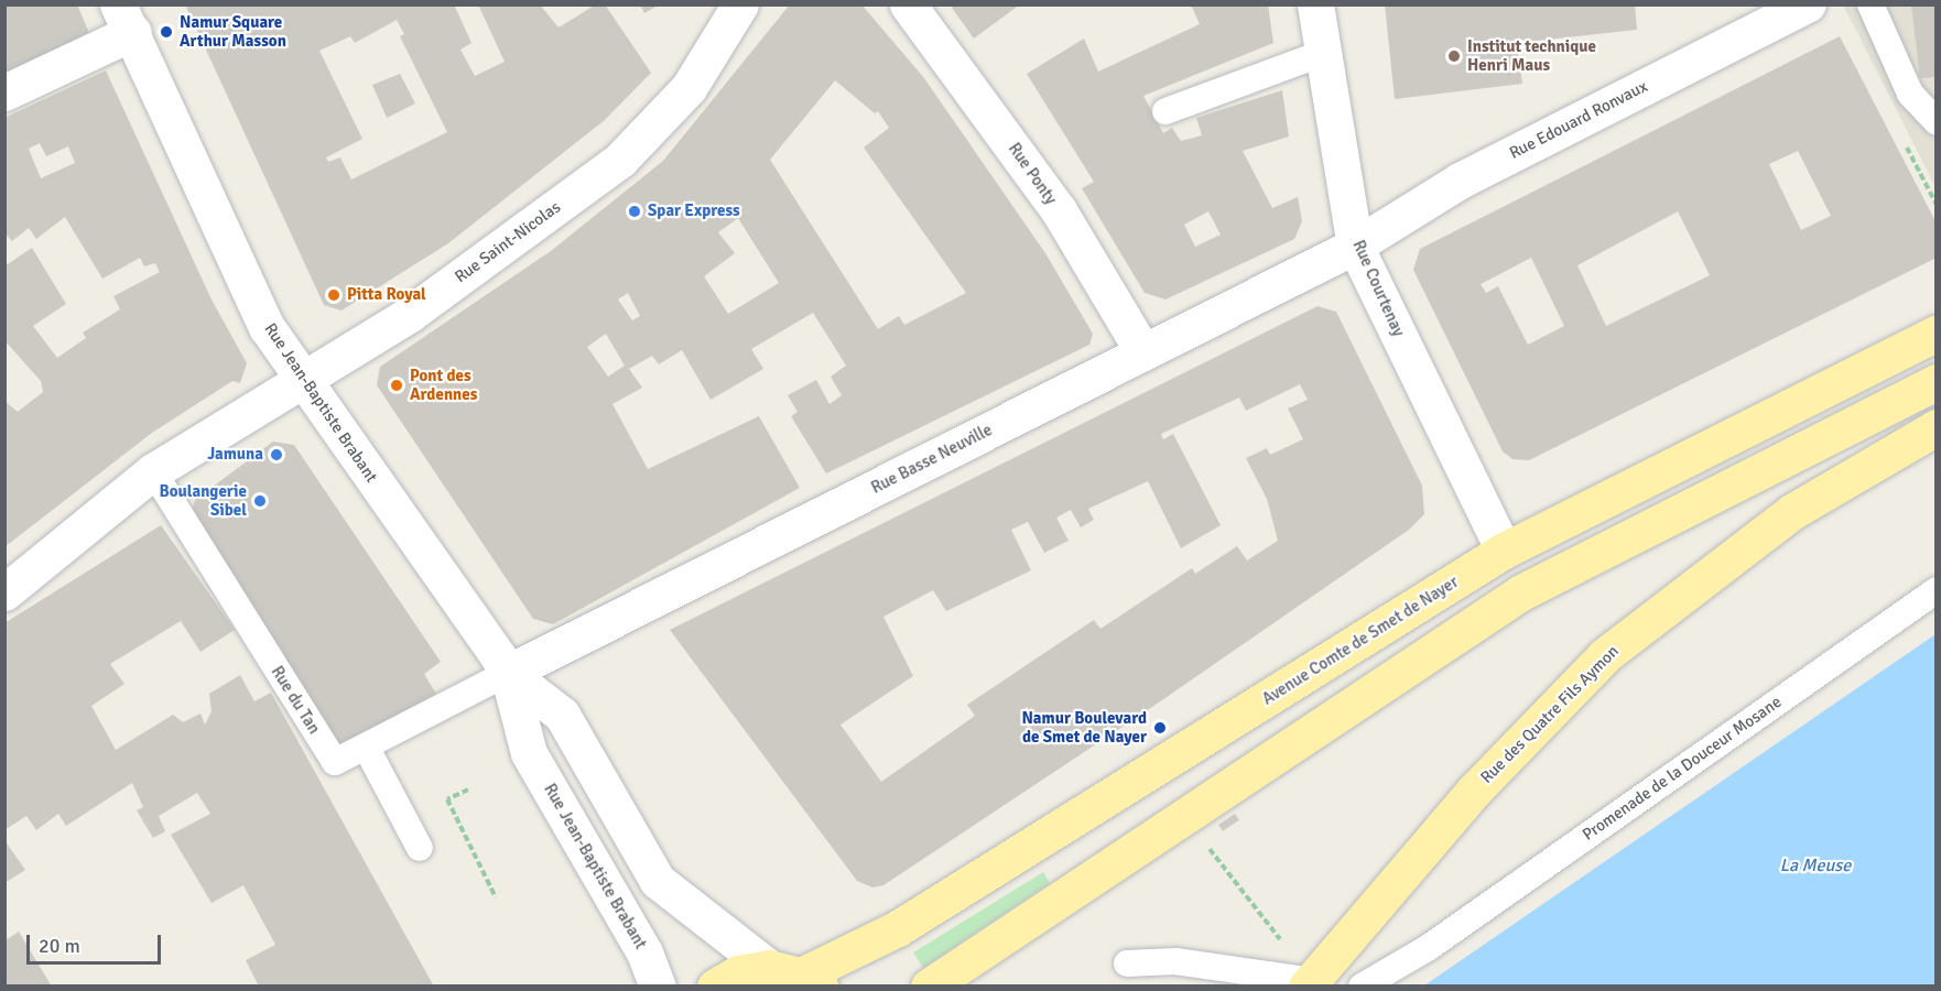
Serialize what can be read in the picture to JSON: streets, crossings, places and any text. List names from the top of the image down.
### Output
{
  "streets": {
    "main road": ["Avenue Comte de Smet de Nayer", "Rue des Quatre Fils Aymon"],
    "street": [
      "Rue Edouard Ronvaux",
      "Rue Ponty",
      "Rue Saint-Nicolas",
      "Rue Courtenay",
      "Rue Jean-Baptiste Brabant",
      "Rue Basse Neuville"
    ],
    "lane": ["Rue du Tan", "Promenade de la Douceur Mosane"]
  },
  "crossings": [
    ["Rue Edouard Ronvaux", "Rue Courtenay"],
    ["Rue Edouard Ronvaux", "Rue Basse Neuville"],
    ["Rue Ponty", "Rue Basse Neuville"],
    ["Rue Saint-Nicolas", "Rue Jean-Baptiste Brabant"],
    ["Rue Saint-Nicolas", "Rue du Tan"],
    ["Rue Courtenay", "Rue Basse Neuville"],
    ["Rue Courtenay", "Avenue Comte de Smet de Nayer"],
    ["Rue Jean-Baptiste Brabant", "Rue Basse Neuville"],
    ["Rue Jean-Baptiste Brabant", "Avenue Comte de Smet de Nayer"],
    ["Rue Jean-Baptiste Brabant", "Rue du Tan"],
    ["Rue Basse Neuville", "Rue du Tan"]
  ],
  "water": ["La Meuse"],
  "places": [
    "Namur Square Arthur Masson",
    "Institut technique Henri Maus",
    "Spar Express",
    "Pitta Royal",
    "Pont des Ardennes",
    "Jamuna",
    "Boulangerie Sibel",
    "Namur Boulevard de Smet de Nayer"
  ],
  "scale_bar": "20 m"
}
